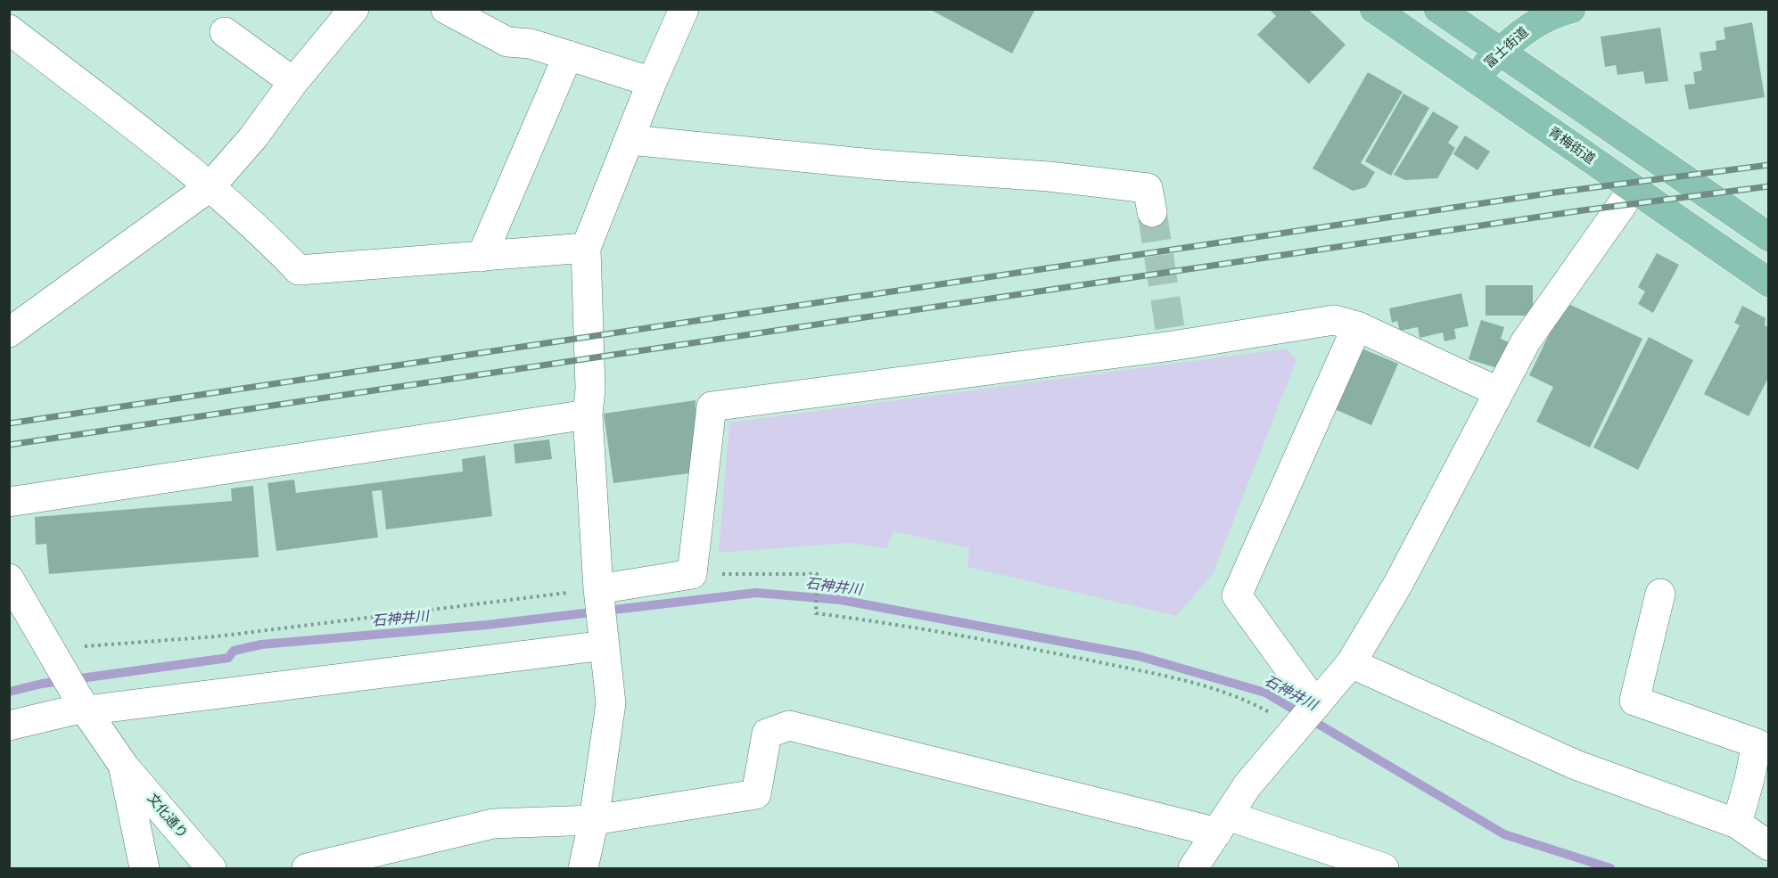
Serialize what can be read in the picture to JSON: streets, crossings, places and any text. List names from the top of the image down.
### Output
{
  "streets": {
    "main road": ["富士街道", "青梅街道"],
    "street": ["文化通り"]
  },
  "crossings": [
    ["富士街道", "青梅街道"]
  ],
  "water": ["石神井川"]
}
